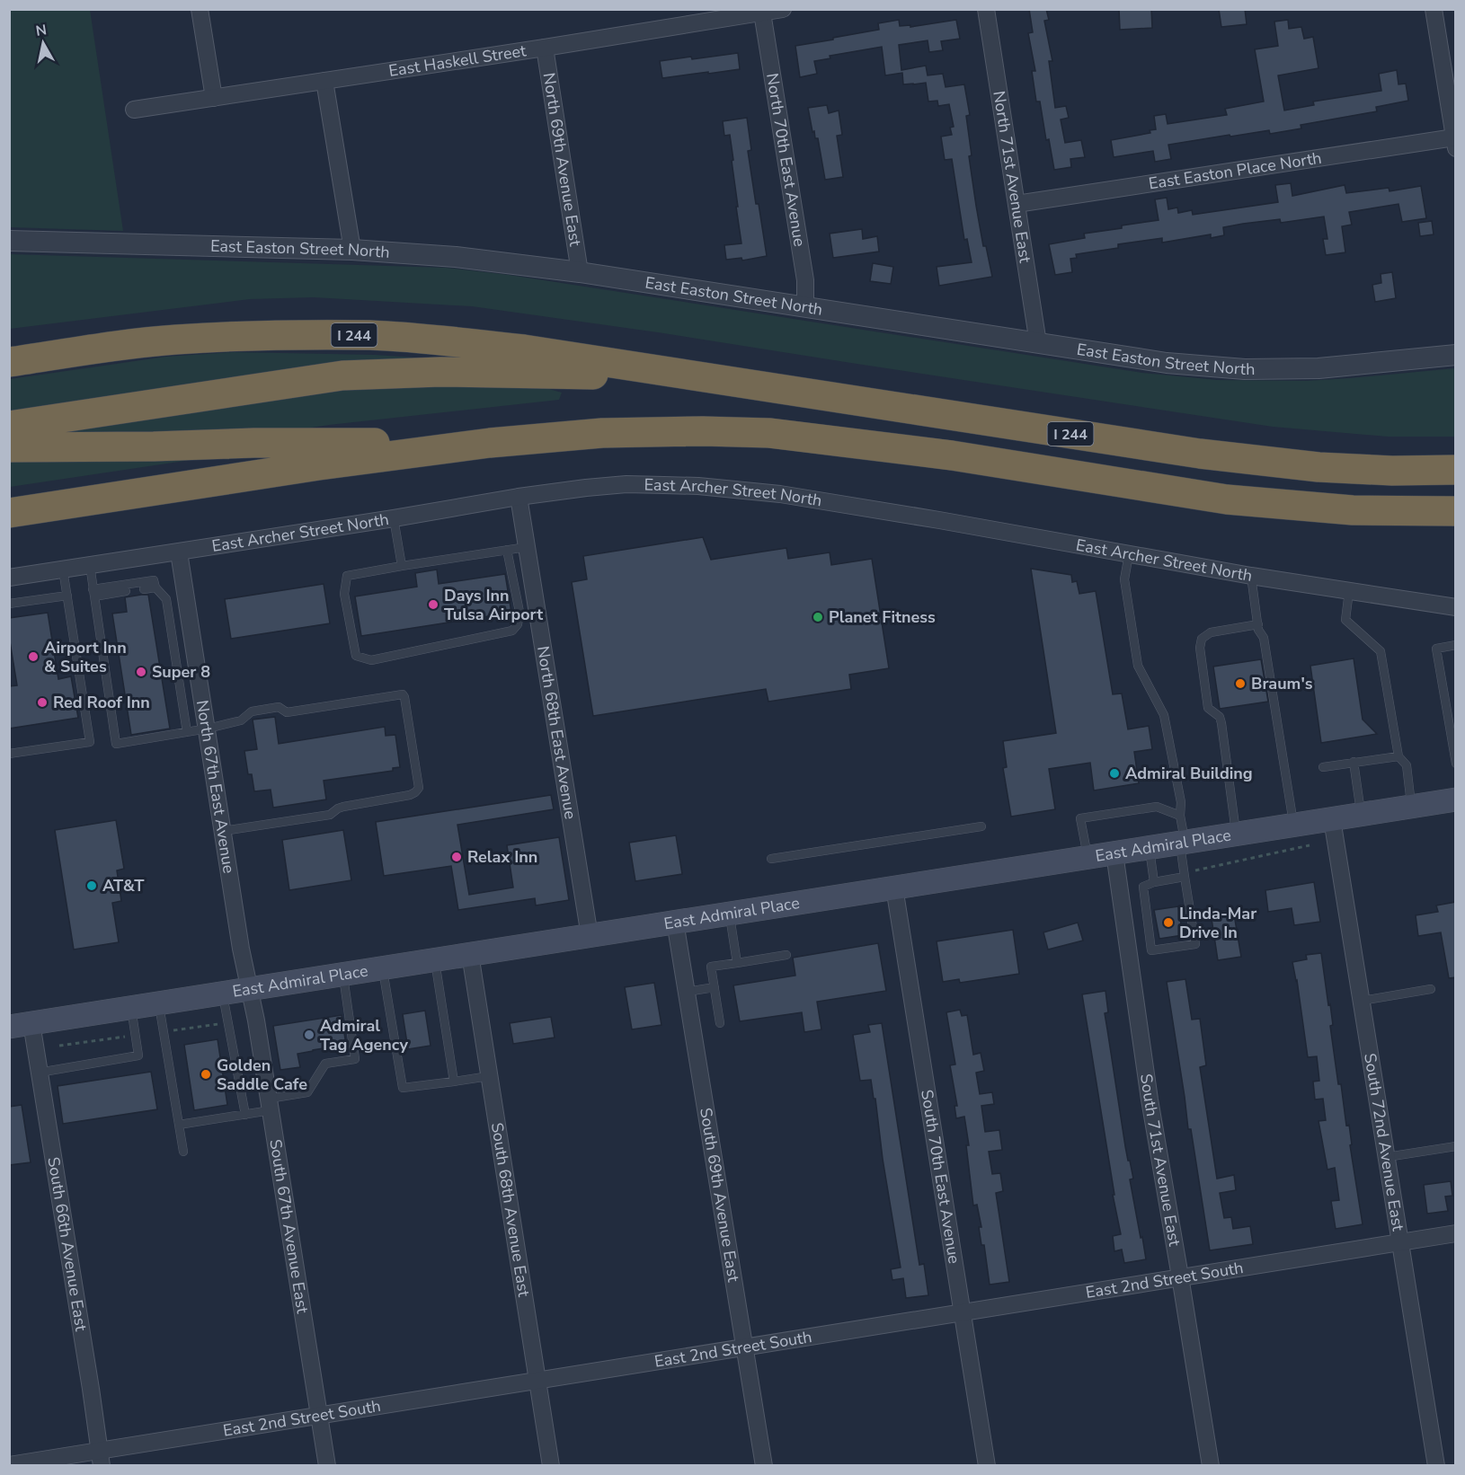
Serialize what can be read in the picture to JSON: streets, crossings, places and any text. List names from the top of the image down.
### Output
{
  "streets": {
    "highway": ["I 244"],
    "main road": ["East Admiral Place"],
    "street": [
      "East Haskell Street",
      "North 69th Avenue East",
      "North 70th East Avenue",
      "East Easton Place North",
      "North 71st Avenue East",
      "East Easton Street North",
      "East Archer Street North",
      "North 68th East Avenue",
      "North 67th East Avenue",
      "South 72nd Avenue East",
      "South 71st Avenue East",
      "South 70th East Avenue",
      "South 69th Avenue East",
      "South 68th Avenue East",
      "South 67th Avenue East",
      "South 66th Avenue East",
      "East 2nd Street South"
    ]
  },
  "crossings": [
    ["East Haskell Street", "North 69th Avenue East"],
    ["East Haskell Street", "North 70th East Avenue"],
    ["North 69th Avenue East", "East Easton Street North"],
    ["North 70th East Avenue", "East Easton Street North"],
    ["East Easton Place North", "North 71st Avenue East"],
    ["North 71st Avenue East", "East Easton Street North"],
    ["East Archer Street North", "North 68th East Avenue"],
    ["East Archer Street North", "North 67th East Avenue"],
    ["North 68th East Avenue", "East Admiral Place"],
    ["North 67th East Avenue", "East Admiral Place"],
    ["North 67th East Avenue", "South 67th Avenue East"],
    ["East Admiral Place", "South 72nd Avenue East"],
    ["East Admiral Place", "South 71st Avenue East"],
    ["East Admiral Place", "South 70th East Avenue"],
    ["East Admiral Place", "South 69th Avenue East"],
    ["East Admiral Place", "South 68th Avenue East"],
    ["East Admiral Place", "South 67th Avenue East"],
    ["East Admiral Place", "South 66th Avenue East"],
    ["South 72nd Avenue East", "East 2nd Street South"],
    ["South 71st Avenue East", "East 2nd Street South"],
    ["South 70th East Avenue", "East 2nd Street South"],
    ["South 69th Avenue East", "East 2nd Street South"],
    ["South 68th Avenue East", "East 2nd Street South"],
    ["South 67th Avenue East", "East 2nd Street South"],
    ["South 66th Avenue East", "East 2nd Street South"]
  ],
  "places": [
    "Days Inn Tulsa Airport",
    "Planet Fitness",
    "Airport Inn & Suites",
    "Super 8",
    "Braum's",
    "Red Roof Inn",
    "Admiral Building",
    "Relax Inn",
    "AT&T",
    "Linda-Mar Drive In",
    "Admiral Tag Agency",
    "Golden Saddle Cafe"
  ],
  "north": "top"
}
